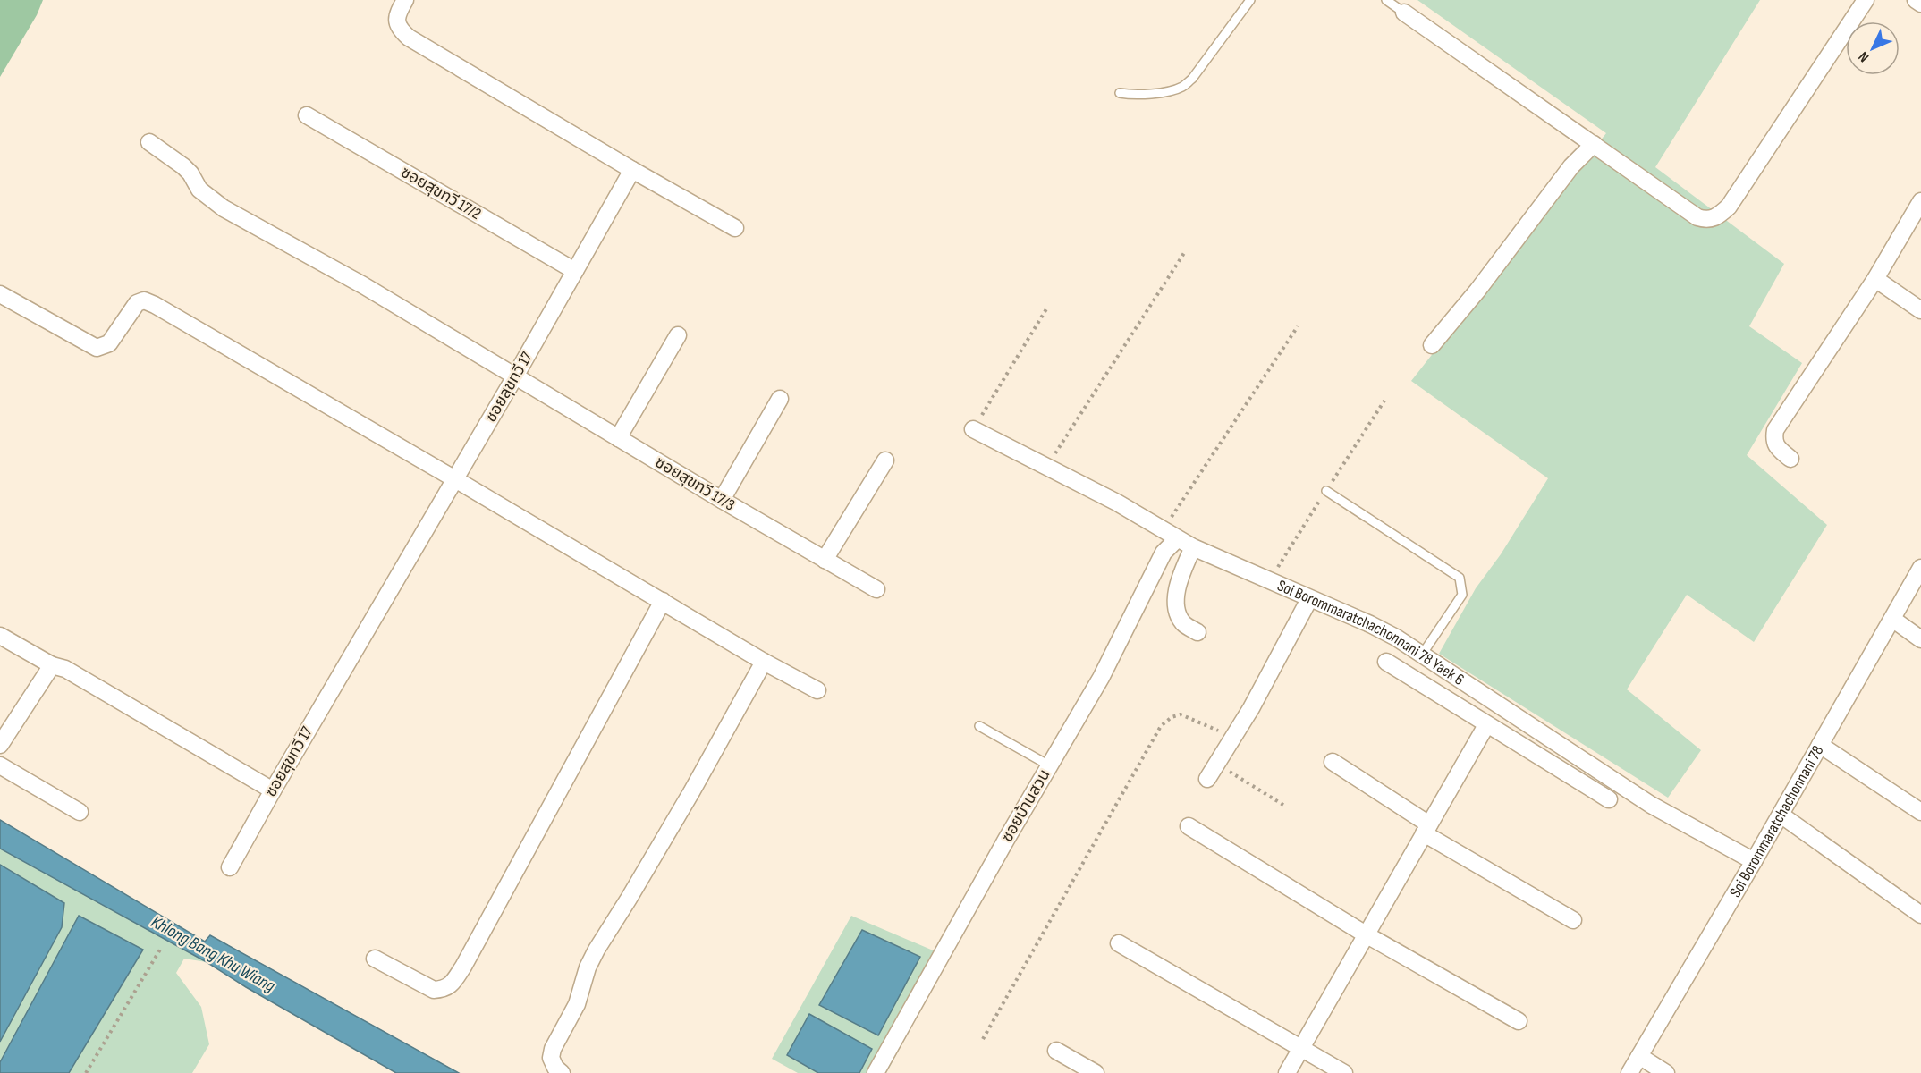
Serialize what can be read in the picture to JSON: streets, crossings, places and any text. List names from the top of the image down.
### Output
{
  "streets": {
    "street": [
      "ซอยสุขทวี 17/2",
      "ซอยสุขทวี 17",
      "ซอยสุขทวี 17/3",
      "Soi Borommaratchachonnani 78 Yaek 6",
      "ซอยบ้านสวน",
      "Soi Borommaratchachonnani 78"
    ]
  },
  "crossings": [
    ["ซอยสุขทวี 17/2", "ซอยสุขทวี 17"],
    ["ซอยสุขทวี 17", "ซอยสุขทวี 17/3"],
    ["Soi Borommaratchachonnani 78 Yaek 6", "ซอยบ้านสวน"],
    ["Soi Borommaratchachonnani 78 Yaek 6", "Soi Borommaratchachonnani 78"]
  ],
  "water": ["Khlong Bang Khu Wiang"],
  "north": "bottom left"
}
